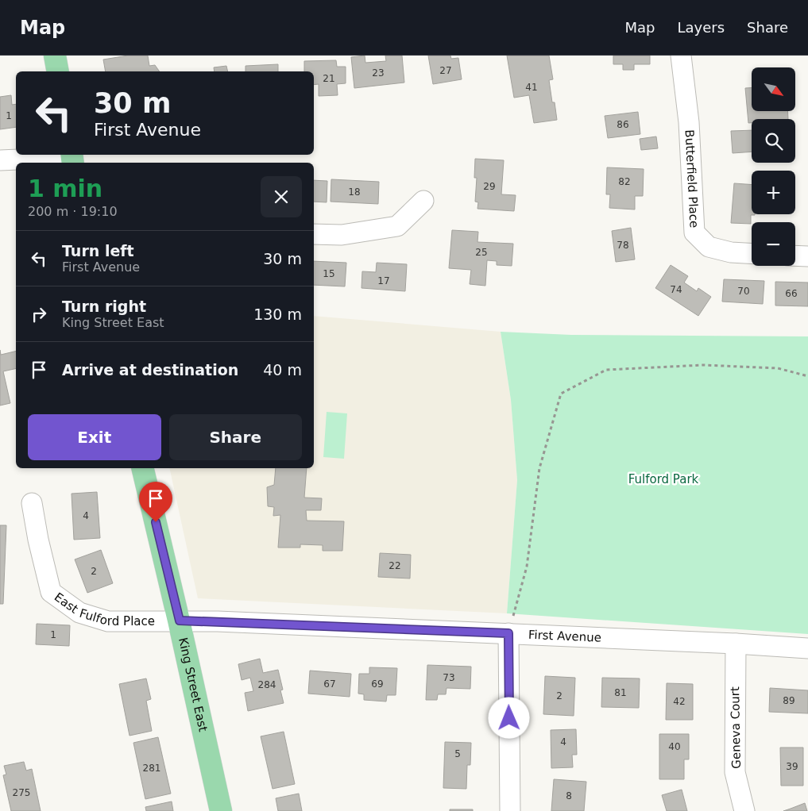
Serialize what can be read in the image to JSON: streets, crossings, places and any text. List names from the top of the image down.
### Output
{
  "streets": {
    "main road": ["King Street East"],
    "street": [
      "Butterfield Place",
      "East Fulford Place",
      "First Avenue",
      "Geneva Court"
    ]
  },
  "crossings": [
    ["East Fulford Place", "First Avenue"],
    ["East Fulford Place", "King Street East"],
    ["First Avenue", "King Street East"],
    ["First Avenue", "Geneva Court"]
  ],
  "parks": ["Fulford Park"],
  "house_numbers": [
    "27",
    "23",
    "21",
    "41",
    "1",
    "86",
    "82",
    "29",
    "18",
    "78",
    "25",
    "15",
    "17",
    "74",
    "70",
    "66",
    "4",
    "22",
    "2",
    "1",
    "73",
    "67",
    "69",
    "284",
    "81",
    "2",
    "89",
    "42",
    "4",
    "40",
    "5",
    "39",
    "281",
    "275",
    "8"
  ],
  "north": "bottom right",
  "page": {
    "header": "Map",
    "nav": ["Map", "Layers", "Share"],
    "map_buttons": ["+", "−"],
    "turn": ["30 m", "First Avenue"],
    "heading": ["1 min", "200 m · 19:10"],
    "list": [
      {
        "name": "Turn left",
        "note": "First Avenue",
        "value": "30 m"
      },
      {
        "name": "Turn right",
        "note": "King Street East",
        "value": "130 m"
      },
      {
        "name": "Arrive at destination",
        "value": "40 m"
      }
    ],
    "buttons": ["Exit", "Share"]
  }
}
